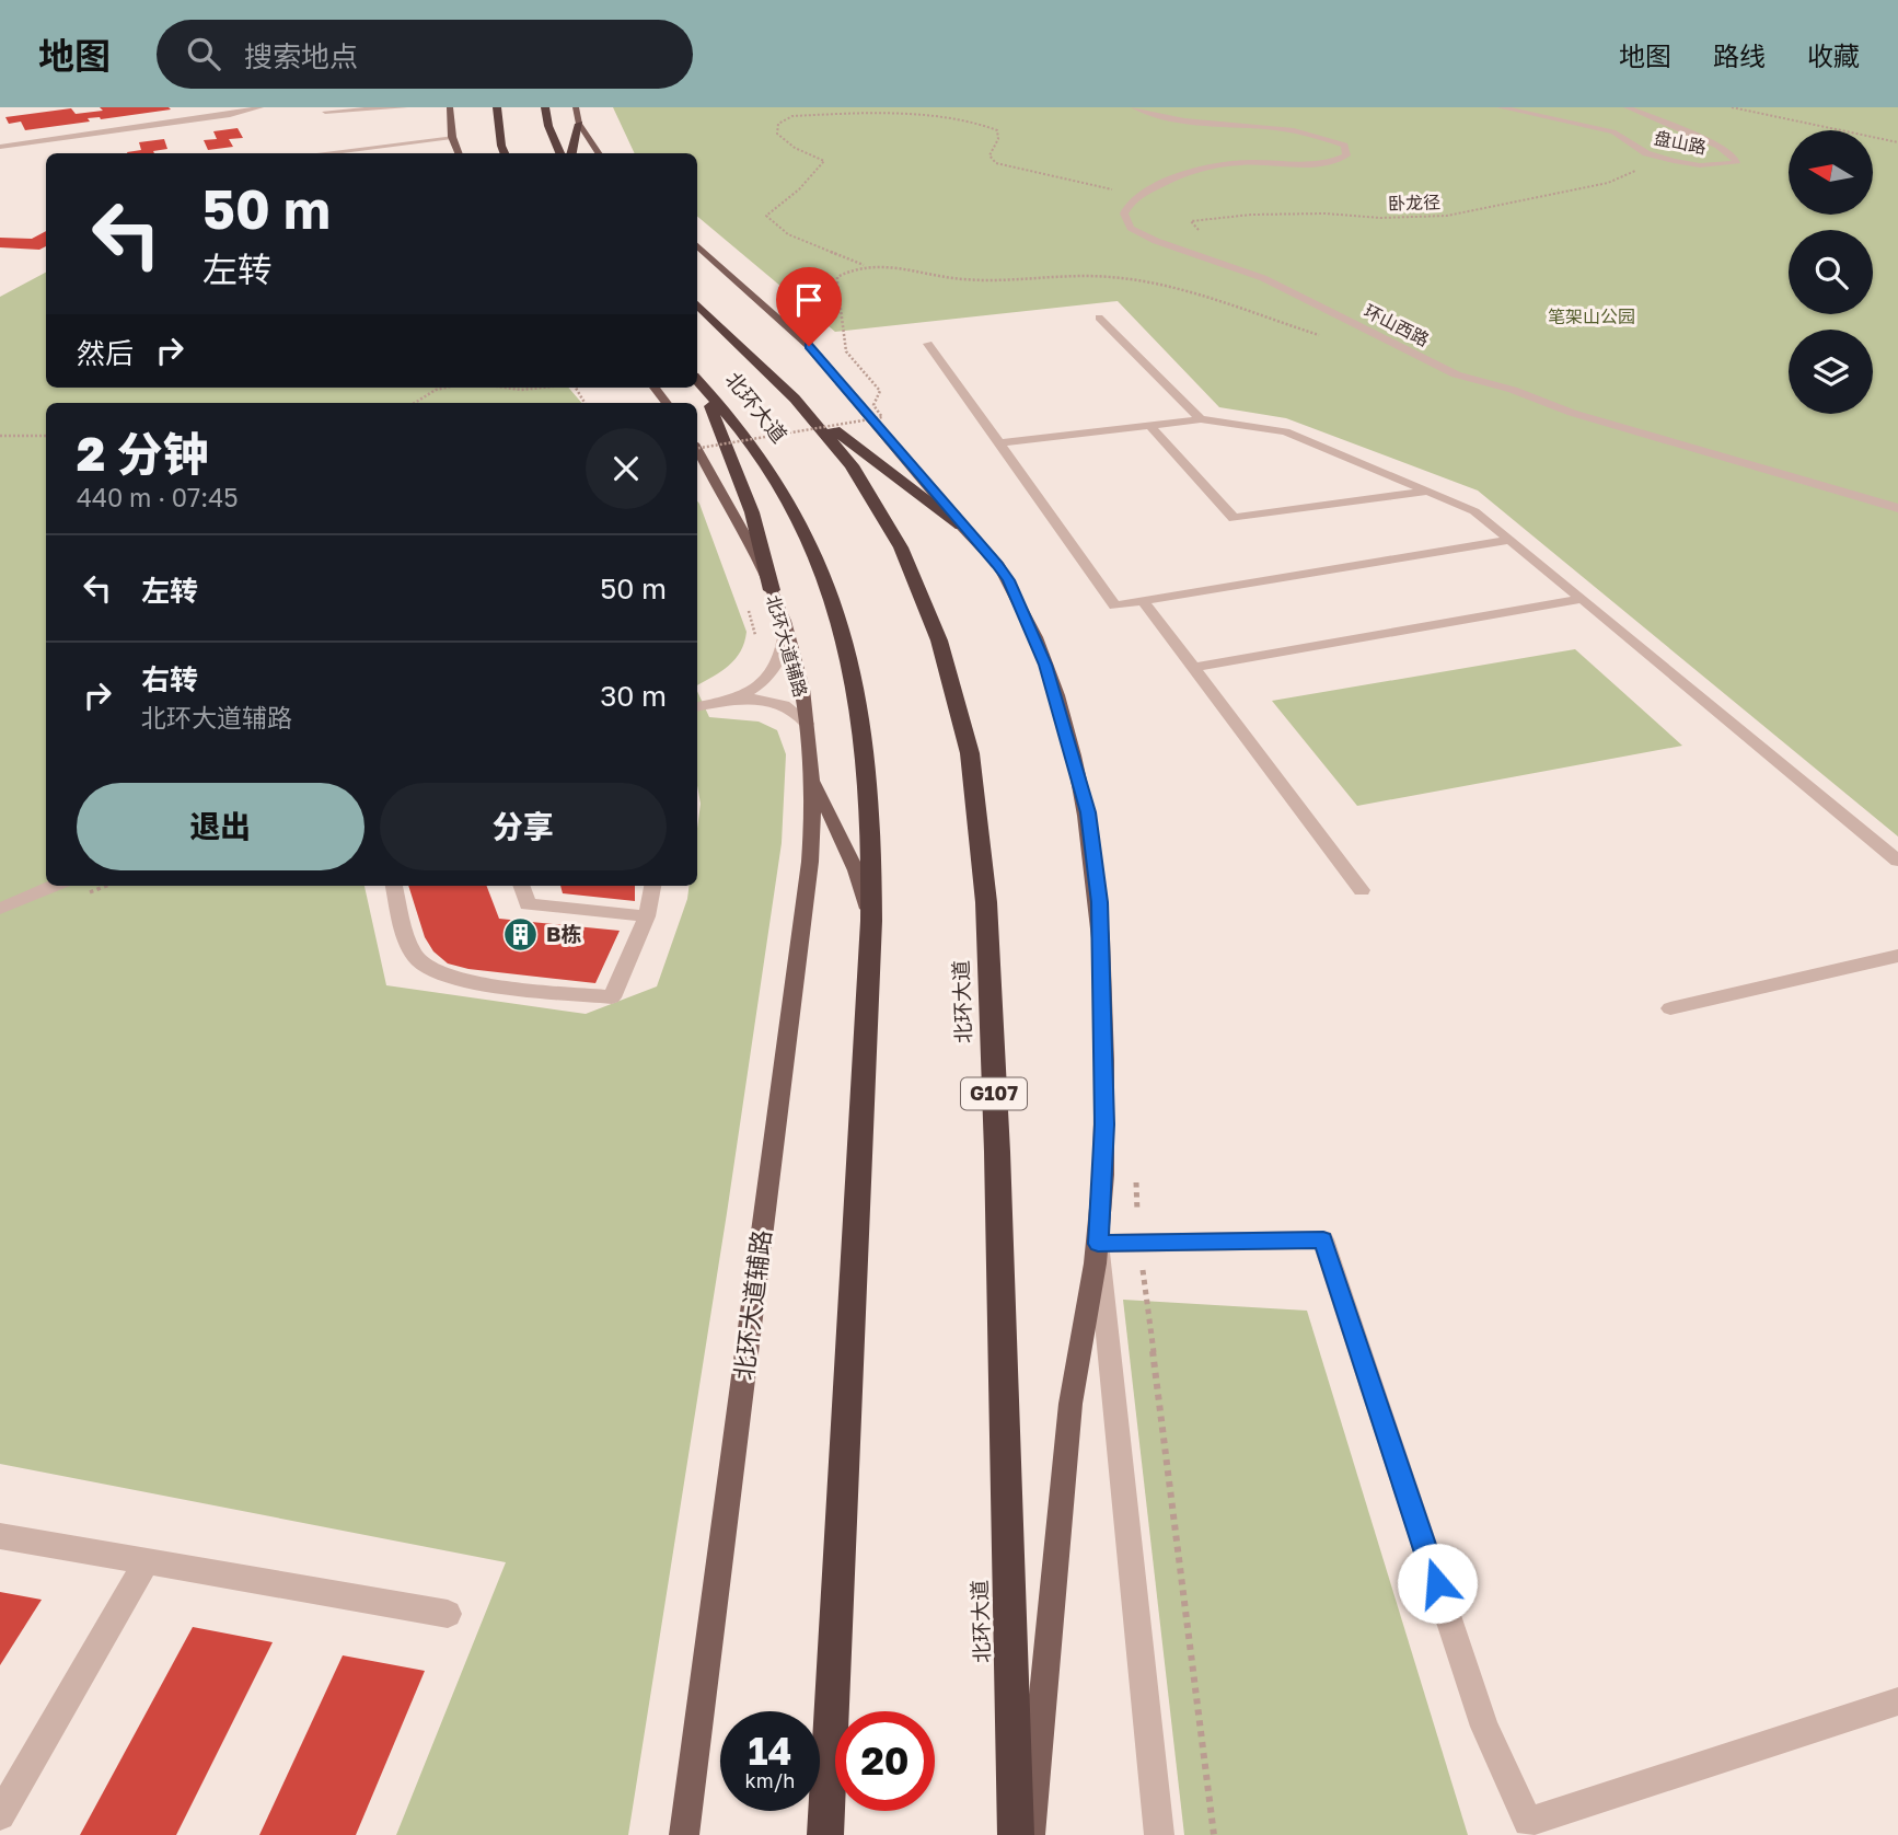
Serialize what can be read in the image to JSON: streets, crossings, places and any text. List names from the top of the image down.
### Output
{
  "streets": {
    "highway": ["北环大道", "G107"],
    "main road": ["北环大道辅路"],
    "street": ["盘山路", "环山西路"],
    "path": ["卧龙径"]
  },
  "crossings": [
    ["盘山路", "卧龙径"],
    ["卧龙径", "环山西路"],
    ["北环大道", "北环大道辅路"]
  ],
  "parks": ["笔架山公园"],
  "places": {
    "building": ["B栋"]
  },
  "north": "left",
  "page": {
    "header": "地图",
    "search": "搜索地点",
    "nav": ["地图", "路线", "收藏"],
    "turn": ["50 m", "左转"],
    "then": "然后",
    "heading": ["2 分钟", "440 m · 07:45"],
    "list": [
      {
        "name": "左转",
        "value": "50 m"
      },
      {
        "name": "右转",
        "note": "北环大道辅路",
        "value": "30 m"
      }
    ],
    "buttons": ["退出", "分享"],
    "speed": "14 km/h",
    "limit": "20"
  }
}
